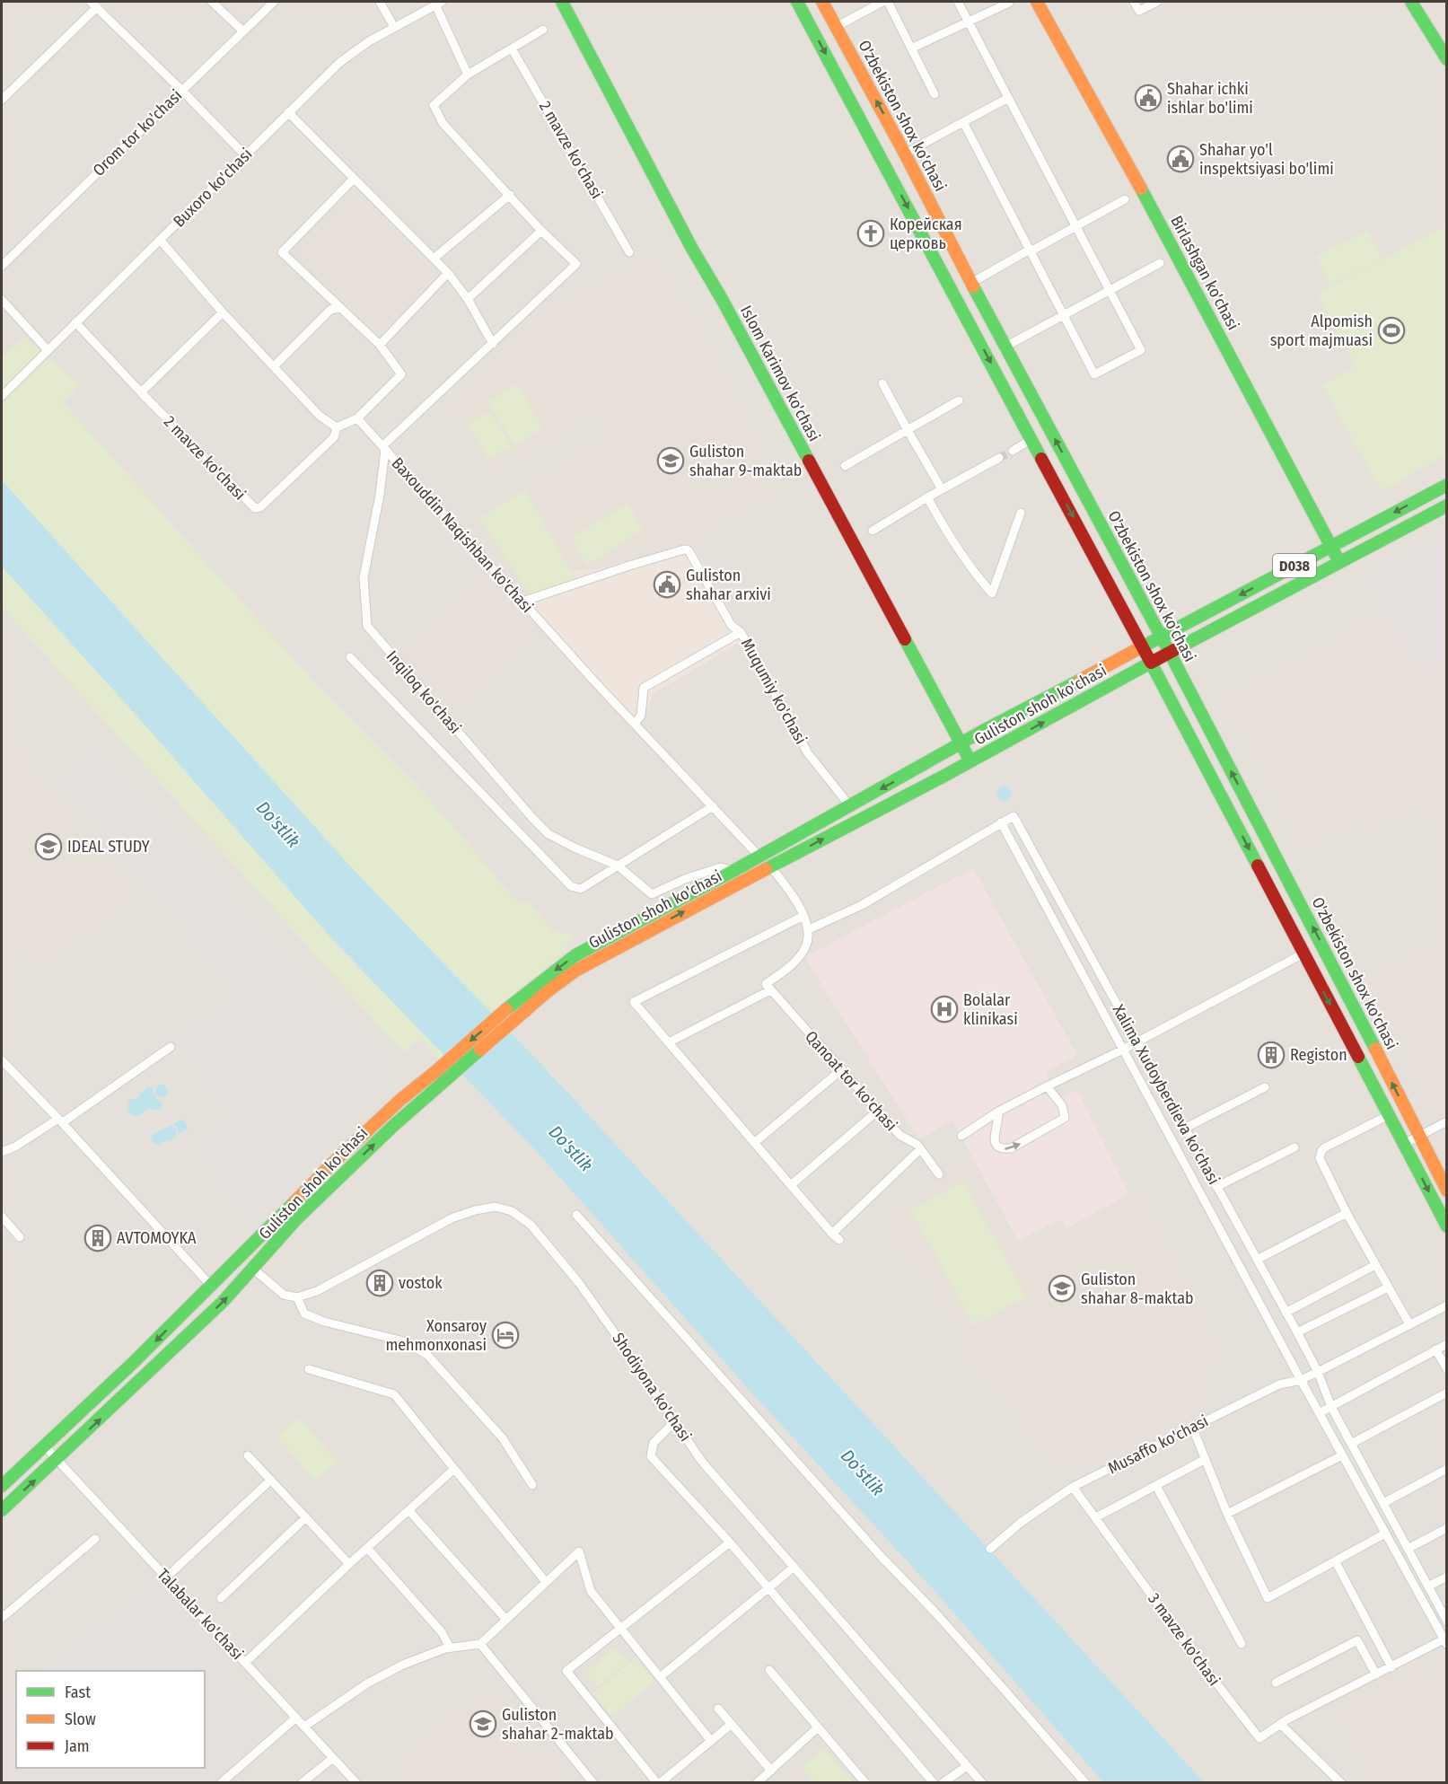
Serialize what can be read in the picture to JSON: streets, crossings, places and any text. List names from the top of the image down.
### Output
{
  "streets": {
    "main road": [
      "O'zbekiston shox ko'chasi",
      "Birlashgan ko'chasi",
      "Islom Karimov ko'chasi",
      "D038",
      "Guliston shoh ko'chasi"
    ],
    "street": [
      "Orom tor ko'chasi",
      "2 mavze ko'chasi",
      "Buxoro ko'chasi",
      "Baxouddin Naqishban ko'chasi",
      "Muqumiy ko'chasi",
      "Inqiloq ko'chasi",
      "Qanoat tor ko'chasi",
      "Xalima Xudoyberdieva ko'chasi",
      "Shodiyona ko'chasi",
      "Musaffo ko'chasi",
      "Talabalar ko'chasi",
      "3 mavze ko'chasi"
    ]
  },
  "crossings": [
    ["O'zbekiston shox ko'chasi", "Guliston shoh ko'chasi"],
    ["Birlashgan ko'chasi", "Guliston shoh ko'chasi"],
    ["Islom Karimov ko'chasi", "Guliston shoh ko'chasi"],
    ["Baxouddin Naqishban ko'chasi", "Muqumiy ko'chasi"],
    ["Baxouddin Naqishban ko'chasi", "Inqiloq ko'chasi"],
    ["Baxouddin Naqishban ko'chasi", "Guliston shoh ko'chasi"],
    ["Muqumiy ko'chasi", "Guliston shoh ko'chasi"],
    ["Inqiloq ko'chasi", "Guliston shoh ko'chasi"],
    ["Guliston shoh ko'chasi", "Talabalar ko'chasi"],
    ["Xalima Xudoyberdieva ko'chasi", "Musaffo ko'chasi"],
    ["Xalima Xudoyberdieva ko'chasi", "3 mavze ko'chasi"],
    ["Musaffo ko'chasi", "3 mavze ko'chasi"]
  ],
  "water": ["Do'stlik"],
  "places": {
    "public building": ["Shahar ichki ishlar bo'limi", "Shahar yo'l inspektsiyasi bo'limi", "Guliston shahar arxivi"],
    "church": ["Корейская церковь"],
    "sports": ["Alpomish sport majmuasi"],
    "school or university": [
      "Guliston shahar 9-maktab",
      "IDEAL STUDY",
      "Guliston shahar 8-maktab",
      "Guliston shahar 2-maktab"
    ],
    "hospital": ["Bolalar klinikasi"],
    "building": ["Registon", "AVTOMOYKA", "vostok"],
    "hotel": ["Xonsaroy mehmonxonasi"]
  },
  "legend": ["Fast", "Slow", "Jam"]
}
